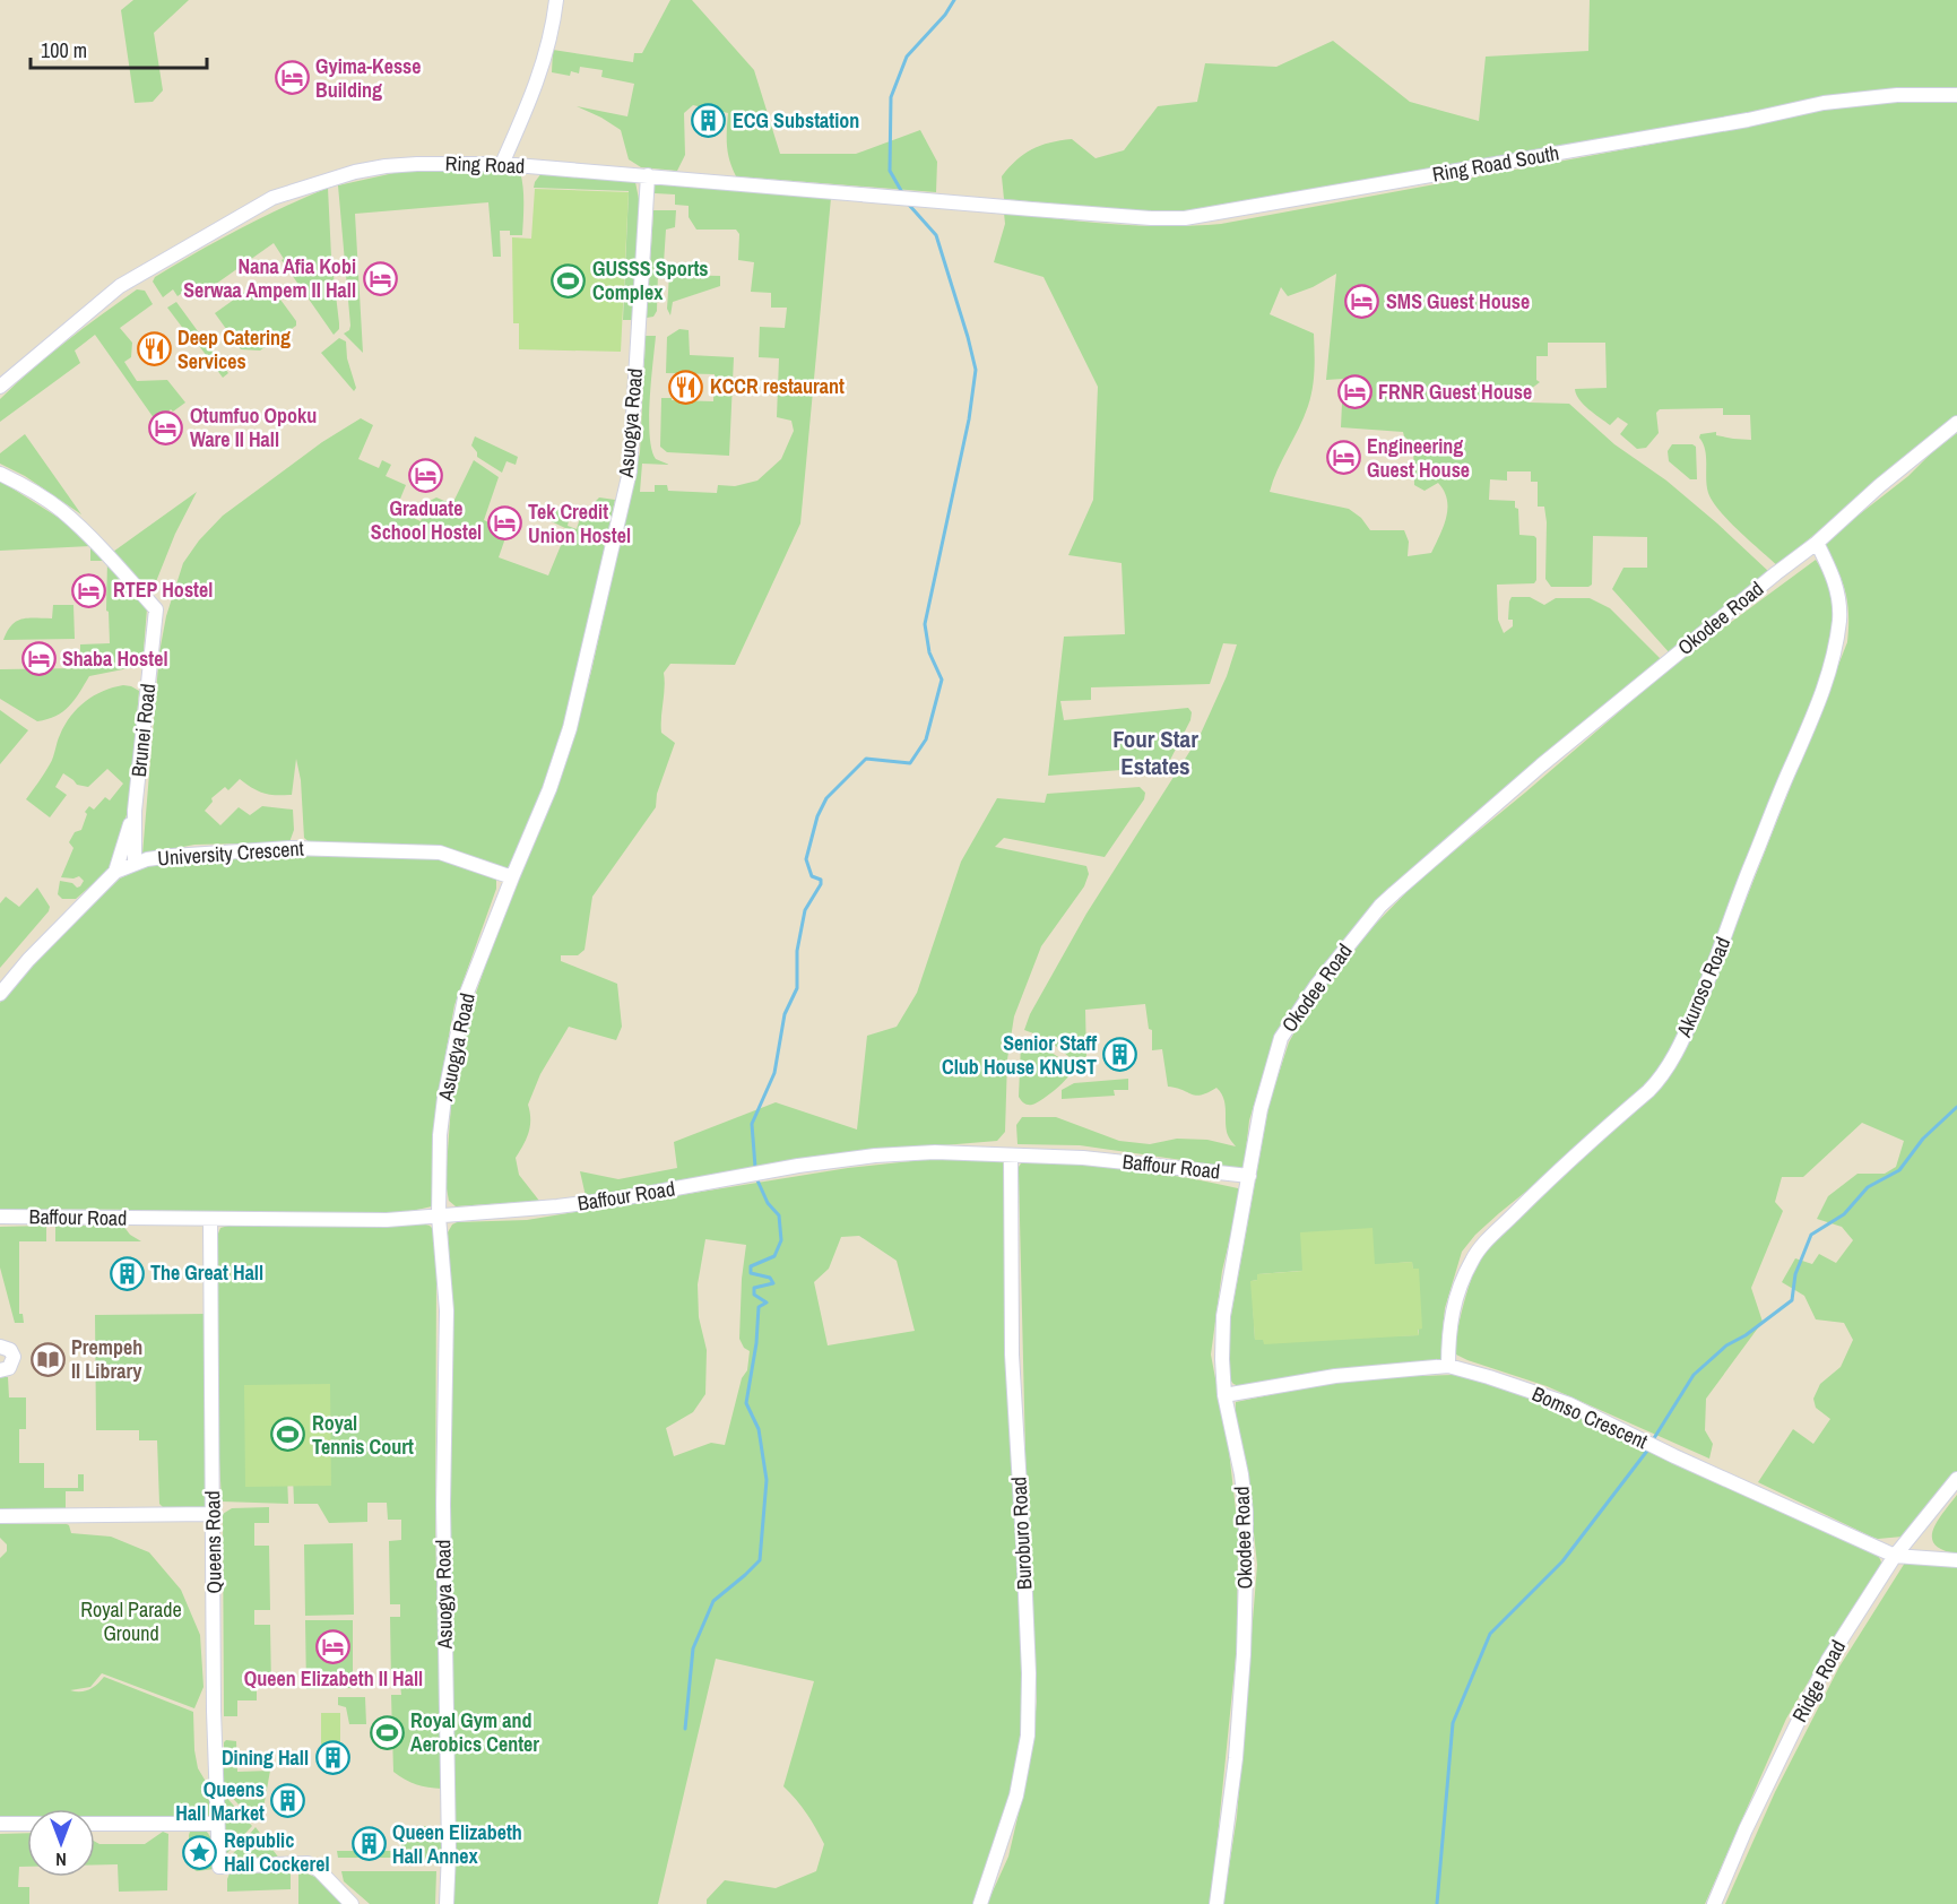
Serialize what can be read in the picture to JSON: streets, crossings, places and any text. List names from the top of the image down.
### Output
{
  "streets": {
    "street": [
      "Ring Road South",
      "Ring Road",
      "Asuogya Road",
      "Okodee Road",
      "Brunei Road",
      "University Crescent",
      "Akuroso Road",
      "Baffour Road",
      "Bomso Crescent",
      "Buroburo Road",
      "Queens Road",
      "Ridge Road"
    ]
  },
  "crossings": [
    ["Ring Road South", "Ring Road"],
    ["Ring Road", "Asuogya Road"],
    ["Asuogya Road", "University Crescent"],
    ["Asuogya Road", "Baffour Road"],
    ["Okodee Road", "Akuroso Road"],
    ["Okodee Road", "Baffour Road"],
    ["Okodee Road", "Bomso Crescent"],
    ["Brunei Road", "University Crescent"],
    ["Akuroso Road", "Bomso Crescent"],
    ["Baffour Road", "Buroburo Road"],
    ["Baffour Road", "Queens Road"],
    ["Bomso Crescent", "Ridge Road"]
  ],
  "districts": ["Four Star Estates"],
  "parks": ["Royal Parade Ground"],
  "places": {
    "hotel": [
      "Gyima-Kesse Building",
      "Nana Afia Kobi Serwaa Ampem II Hall",
      "SMS Guest House",
      "FRNR Guest House",
      "Otumfuo Opoku Ware II Hall",
      "Engineering Guest House",
      "Graduate School Hostel",
      "Tek Credit Union Hostel",
      "RTEP Hostel",
      "Shaba Hostel",
      "Queen Elizabeth II Hall"
    ],
    "building": [
      "ECG Substation",
      "Senior Staff Club House KNUST",
      "The Great Hall",
      "Dining Hall",
      "Queens Hall Market",
      "Queen Elizabeth Hall Annex"
    ],
    "sports": ["GUSSS Sports Complex", "Royal Tennis Court", "Royal Gym and Aerobics Center"],
    "restaurant": ["Deep Catering Services", "KCCR restaurant"],
    "library": ["Prempeh II Library"],
    "place": ["Republic Hall Cockerel"]
  },
  "scale_bar": "100 m",
  "north": "bottom"
}
